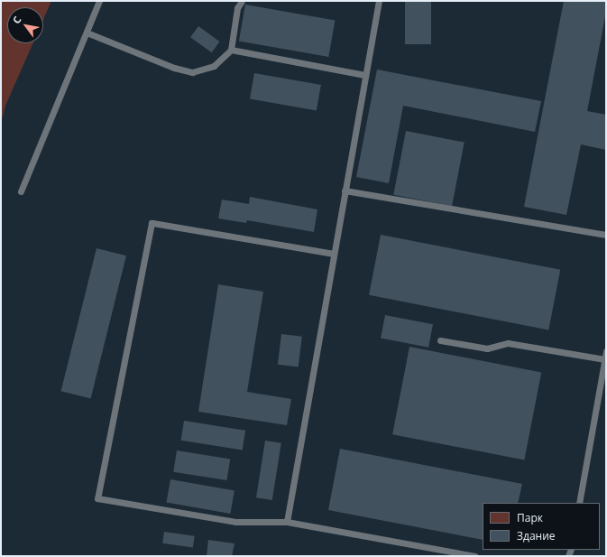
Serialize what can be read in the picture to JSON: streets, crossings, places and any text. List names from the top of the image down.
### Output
{
  "legend": ["Парк", "Здание"],
  "north": "top left"
}
